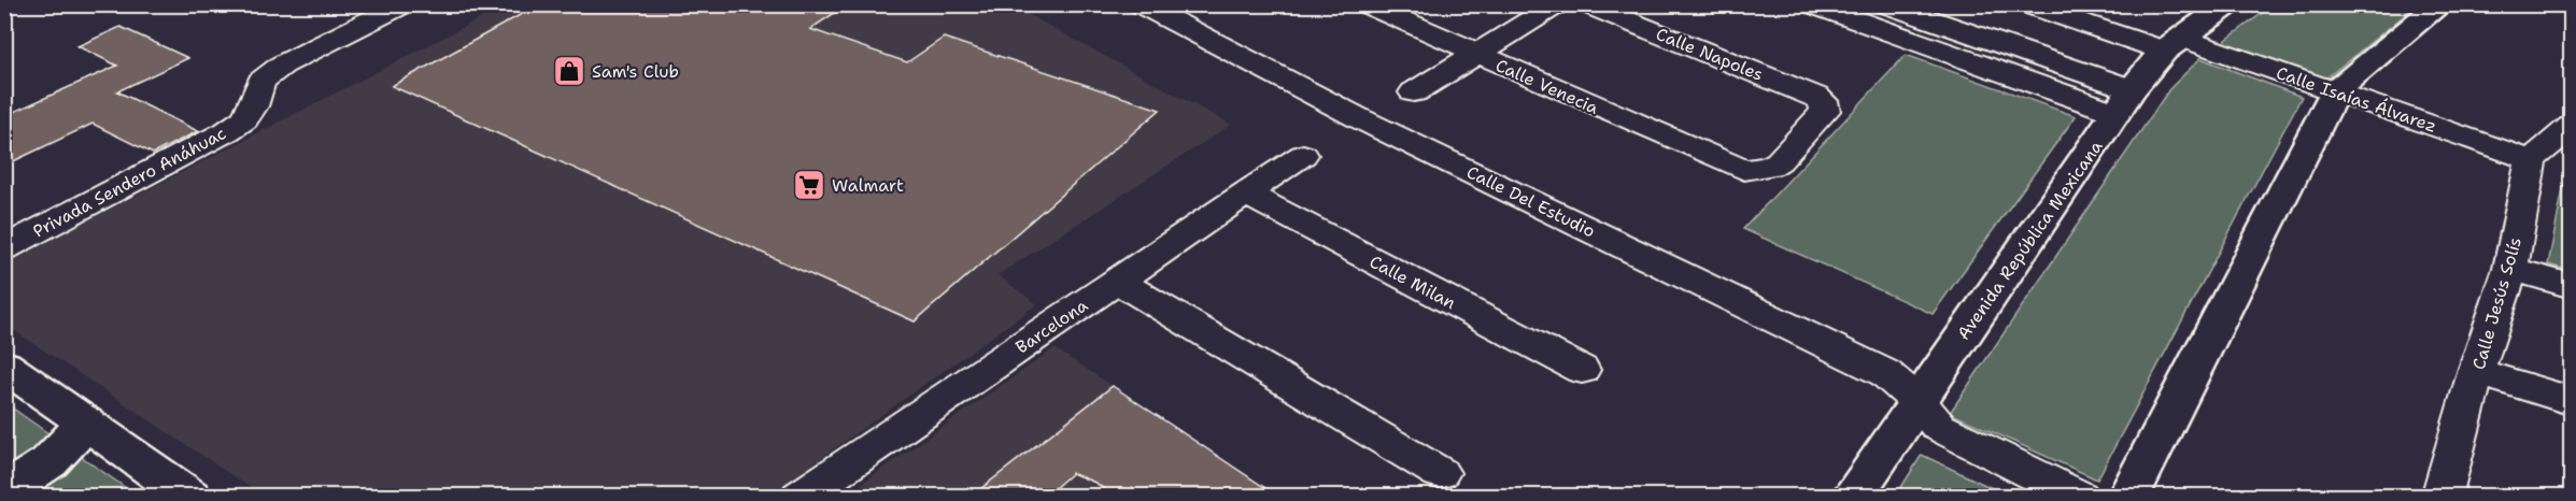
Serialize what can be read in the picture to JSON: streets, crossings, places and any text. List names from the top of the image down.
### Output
{
  "streets": {
    "main road": ["Avenida República Mexicana"],
    "street": [
      "Calle Napoles",
      "Calle Venecia",
      "Calle Isaías Álvarez",
      "Privada Sendero Anáhuac",
      "Calle Del Estudio",
      "Calle Milan",
      "Calle Jesús Solís",
      "Barcelona"
    ]
  },
  "crossings": [
    ["Calle Napoles", "Calle Venecia"],
    ["Calle Isaías Álvarez", "Avenida República Mexicana"],
    ["Calle Isaías Álvarez", "Calle Jesús Solís"],
    ["Calle Del Estudio", "Avenida República Mexicana"],
    ["Calle Milan", "Barcelona"]
  ],
  "places": {
    "shop": ["Sam's Club"],
    "supermarket": ["Walmart"]
  }
}
